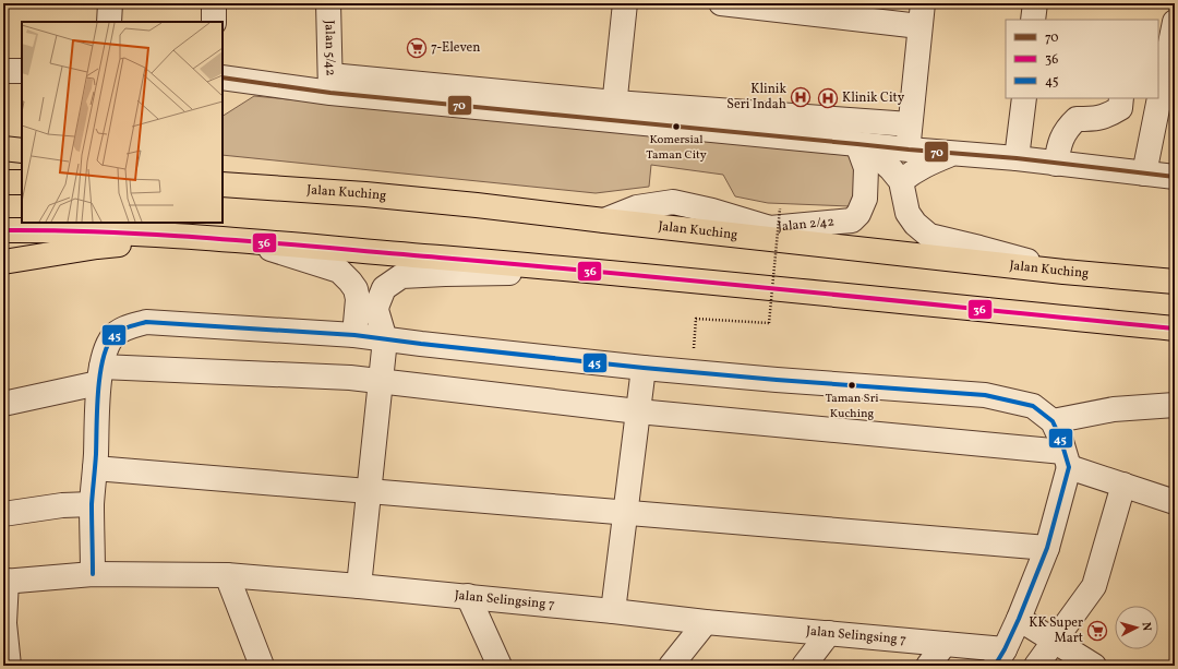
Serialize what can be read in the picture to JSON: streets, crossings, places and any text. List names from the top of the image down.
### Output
{
  "streets": {
    "highway": ["Jalan Kuching"],
    "street": ["Jalan 5/42", "Jalan 2/42", "Jalan Selingsing 7"]
  },
  "crossings": [
    ["Jalan Kuching", "Jalan 2/42"]
  ],
  "places": {
    "supermarket": ["7-Eleven", "KK Super Mart"],
    "hospital": ["Klinik Seri Indah", "Klinik City"],
    "other": ["Komersial Taman City", "Taman Sri Kuching"]
  },
  "lines": ["transit line 70", "transit line 36", "transit line 45"],
  "legend": ["70", "36", "45"],
  "north": "right"
}
